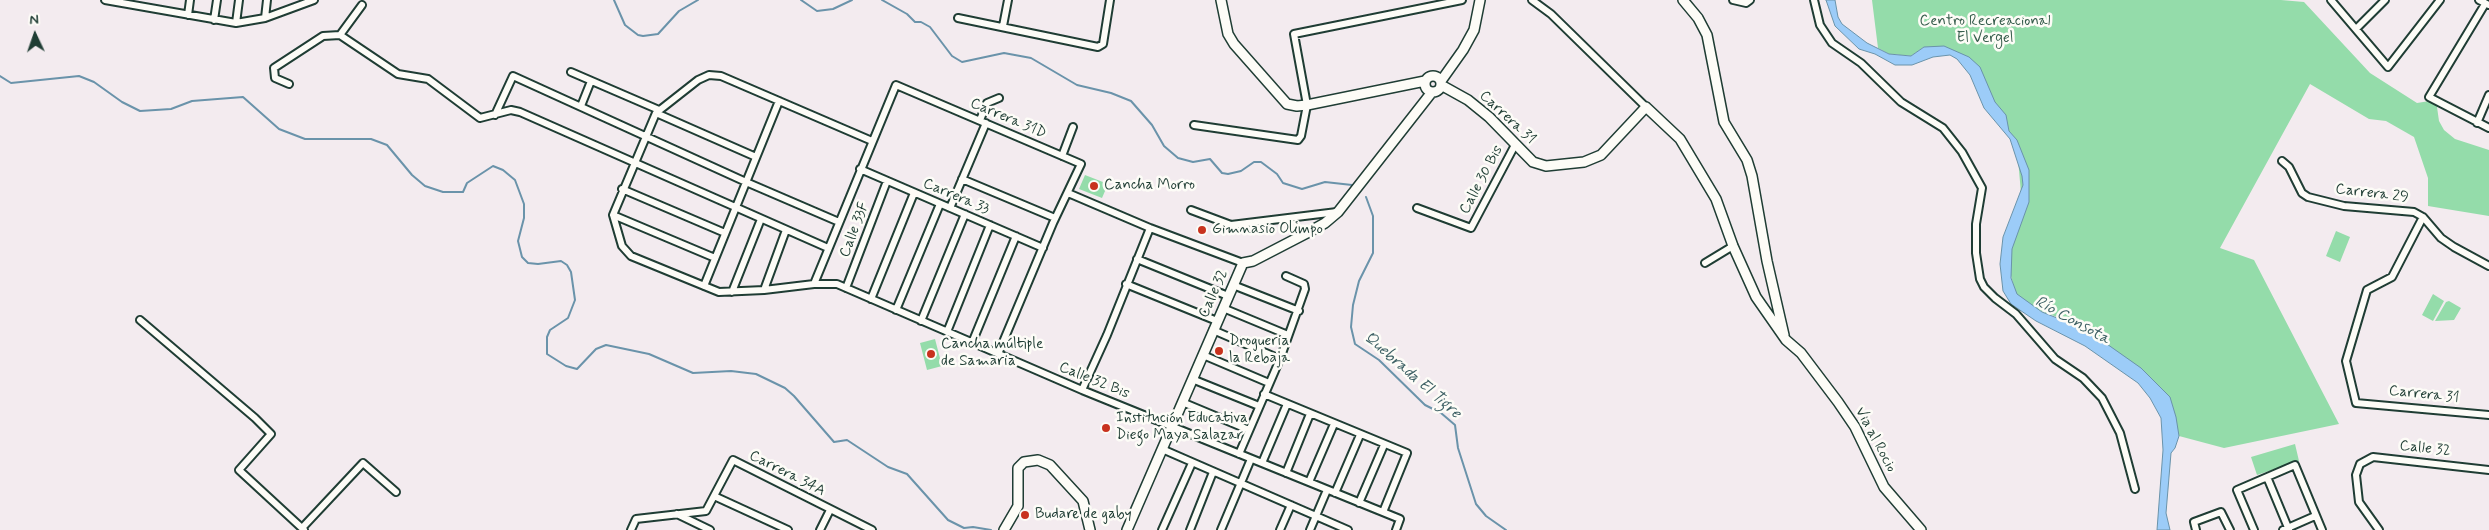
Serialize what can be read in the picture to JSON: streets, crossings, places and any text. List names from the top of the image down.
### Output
{
  "streets": {
    "street": [
      "Carrera 31",
      "Carrera 31D",
      "Calle 30 Bis",
      "Carrera 29",
      "Carrera 33",
      "Calle 33F",
      "Calle 32",
      "Calle 32 Bis",
      "Via al Rocio",
      "Carrera 34A"
    ]
  },
  "crossings": [
    ["Carrera 31", "Calle 30 Bis"],
    ["Carrera 31", "Carrera 29"],
    ["Carrera 31", "Calle 32"],
    ["Carrera 31", "Via al Rocio"],
    ["Carrera 33", "Calle 33F"],
    ["Calle 33F", "Calle 32 Bis"],
    ["Calle 32", "Calle 32 Bis"]
  ],
  "water": ["Río Consota", "Quebrada El Tigre"],
  "parks": ["Centro Recreacional El Vergel"],
  "places": [
    "Cancha Morro",
    "Gimnasio Olimpo",
    "Drogueria la Rebaja",
    "Cancha múltiple de Samaria",
    "Institución Educativa Diego Maya Salazar",
    "Budare de gaby"
  ],
  "north": "top"
}
